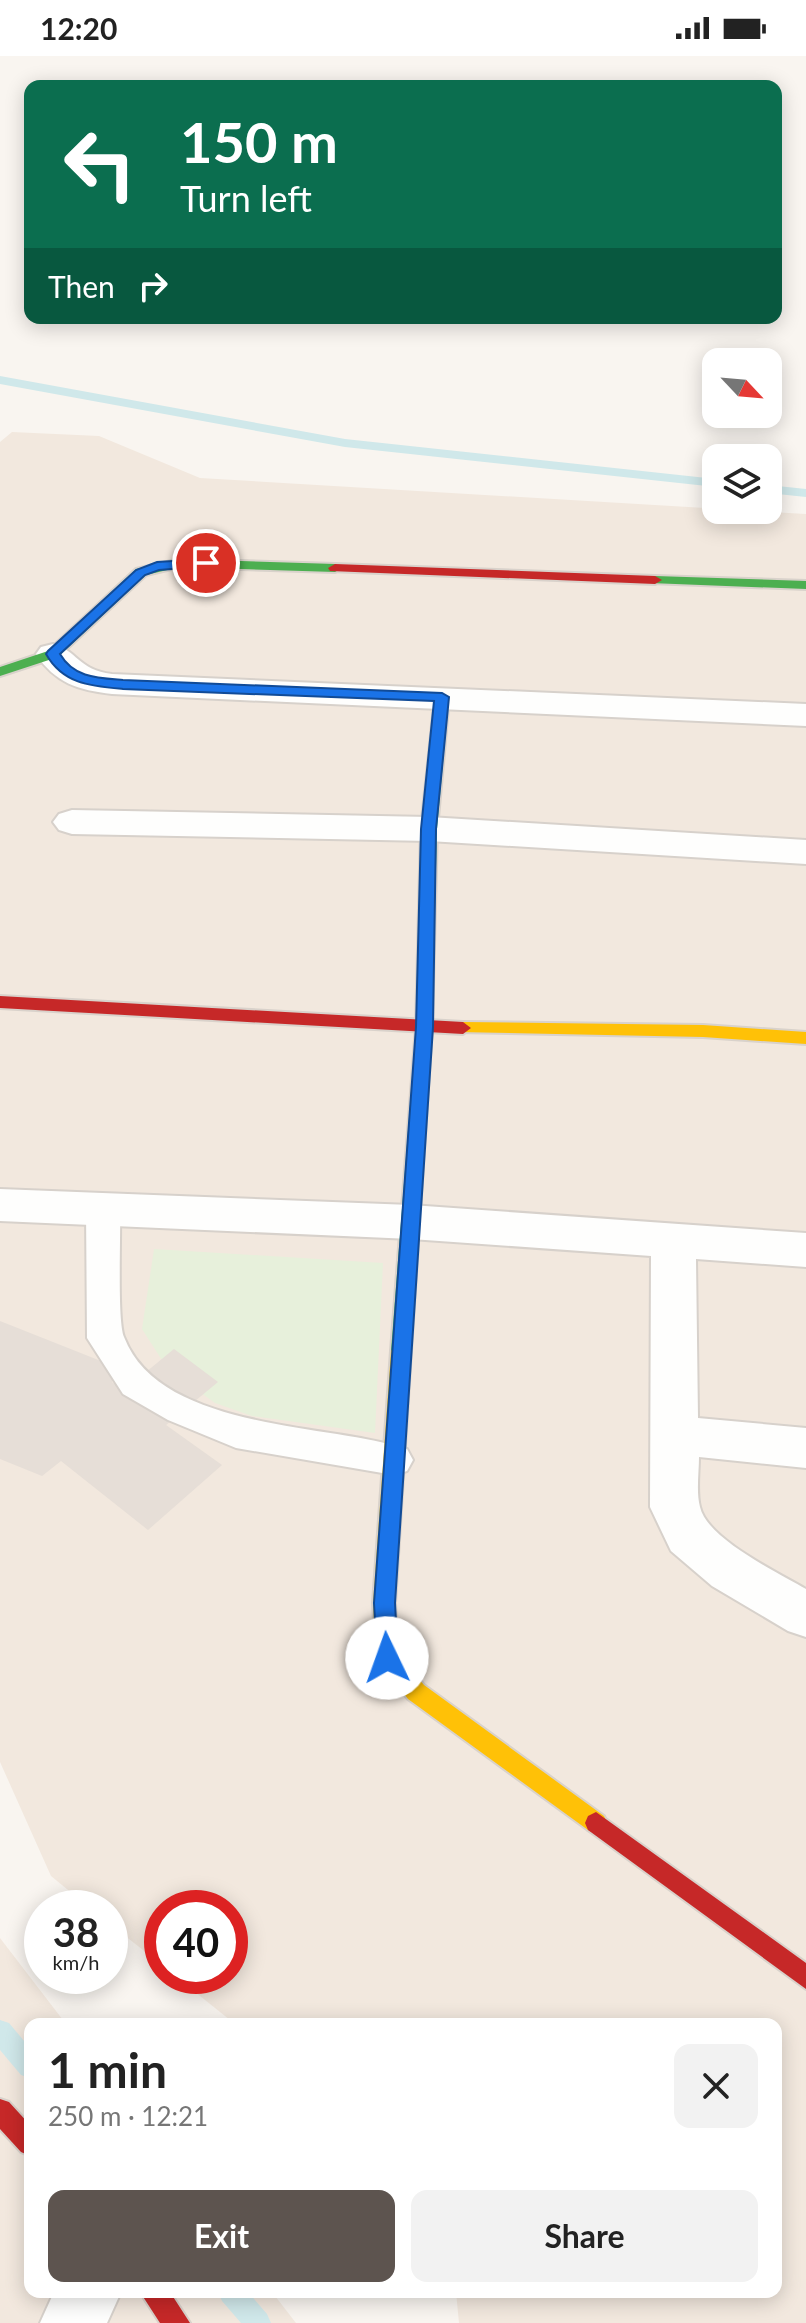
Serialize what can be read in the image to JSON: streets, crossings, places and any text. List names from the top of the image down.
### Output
{
  "north": "bottom right",
  "page": {
    "status": "12:20",
    "turn": ["150 m", "Turn left"],
    "then": "Then",
    "speed": "38 km/h",
    "limit": "40",
    "heading": ["1 min", "250 m · 12:21"],
    "buttons": ["Exit", "Share"]
  }
}
